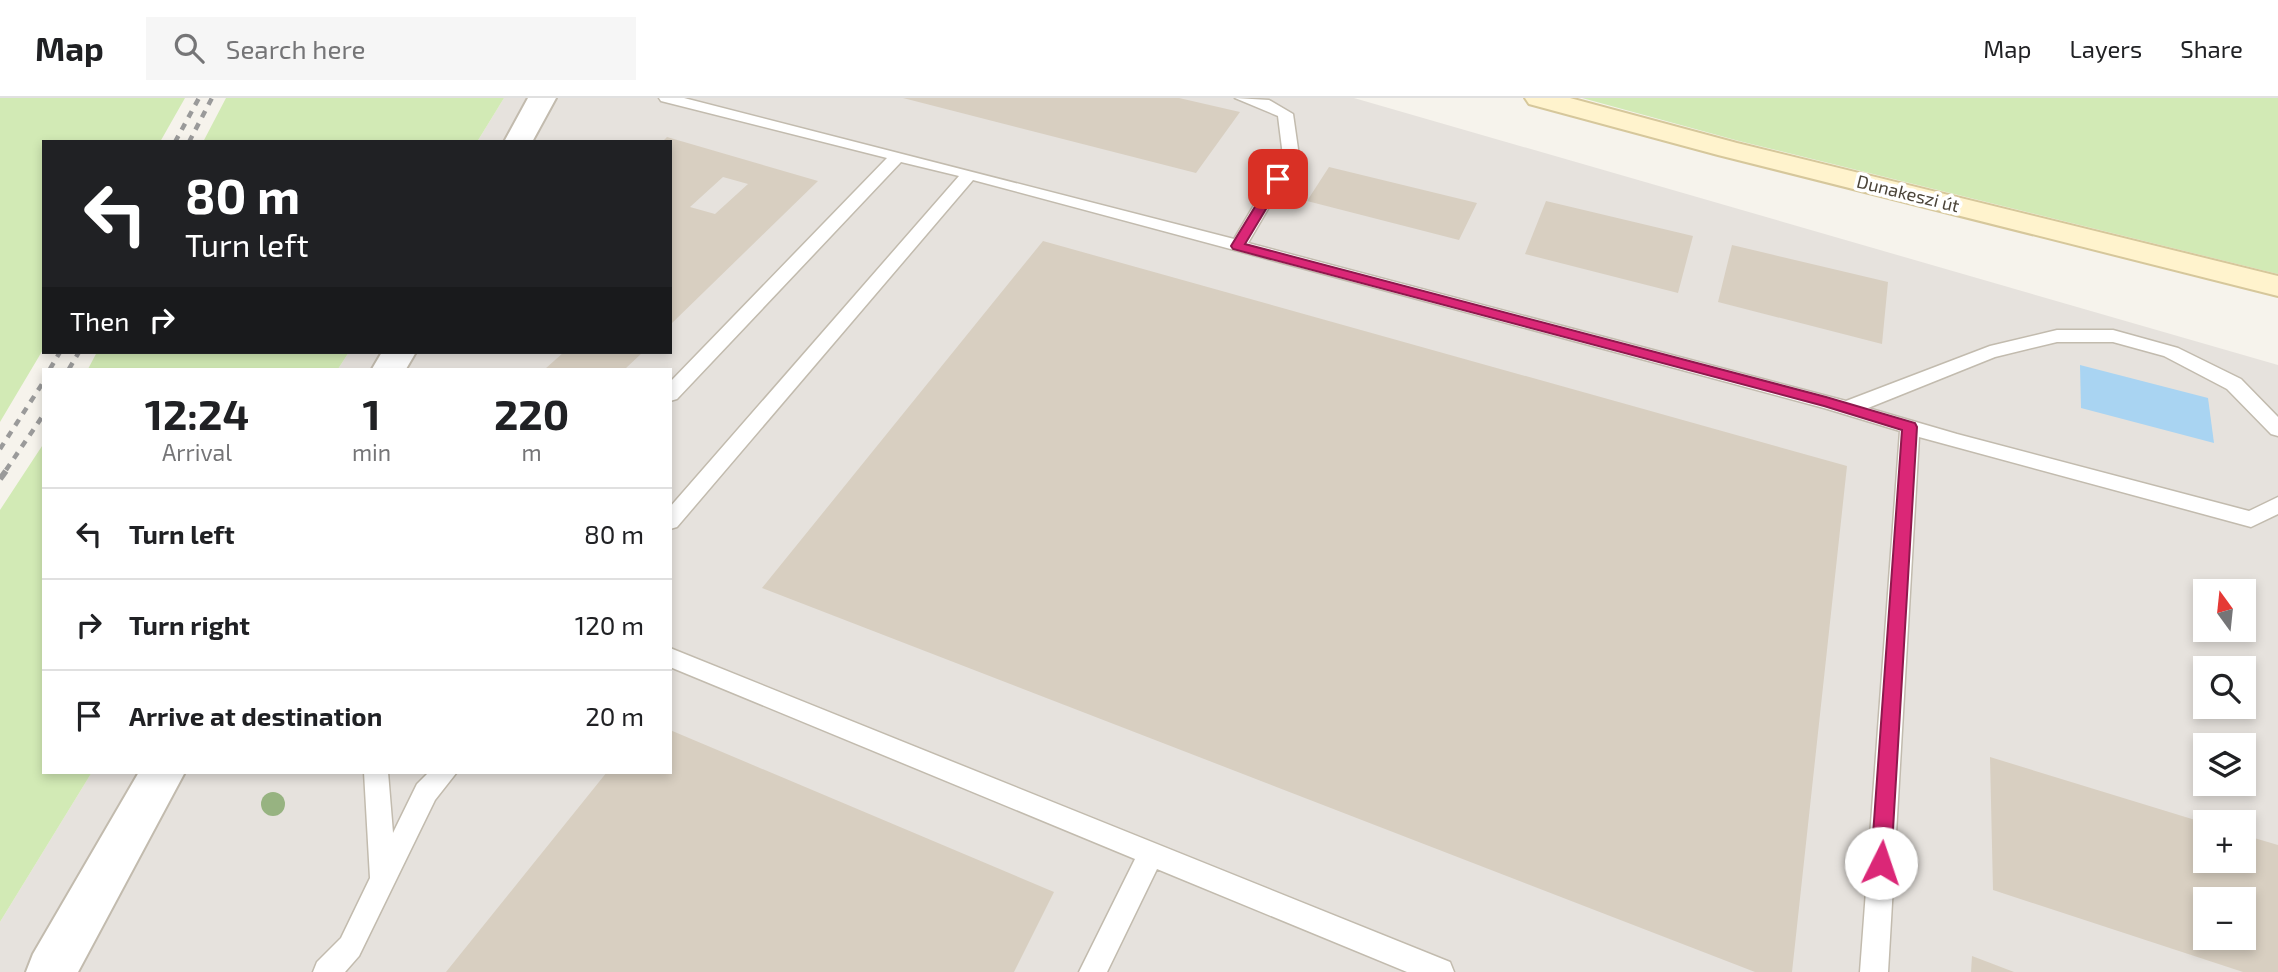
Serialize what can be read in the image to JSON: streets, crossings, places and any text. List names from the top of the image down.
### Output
{
  "streets": {
    "street": ["Dunakeszi út"]
  },
  "north": "top",
  "page": {
    "header": "Map",
    "search": "Search here",
    "nav": ["Map", "Layers", "Share"],
    "turn": ["80 m", "Turn left"],
    "then": "Then",
    "eta": [
      "12:24",
      "Arrival",
      "1",
      "min",
      "220",
      "m"
    ],
    "list": [
      {
        "name": "Turn left",
        "value": "80 m"
      },
      {
        "name": "Turn right",
        "value": "120 m"
      },
      {
        "name": "Arrive at destination",
        "value": "20 m"
      }
    ],
    "map_buttons": ["+", "−"]
  }
}
